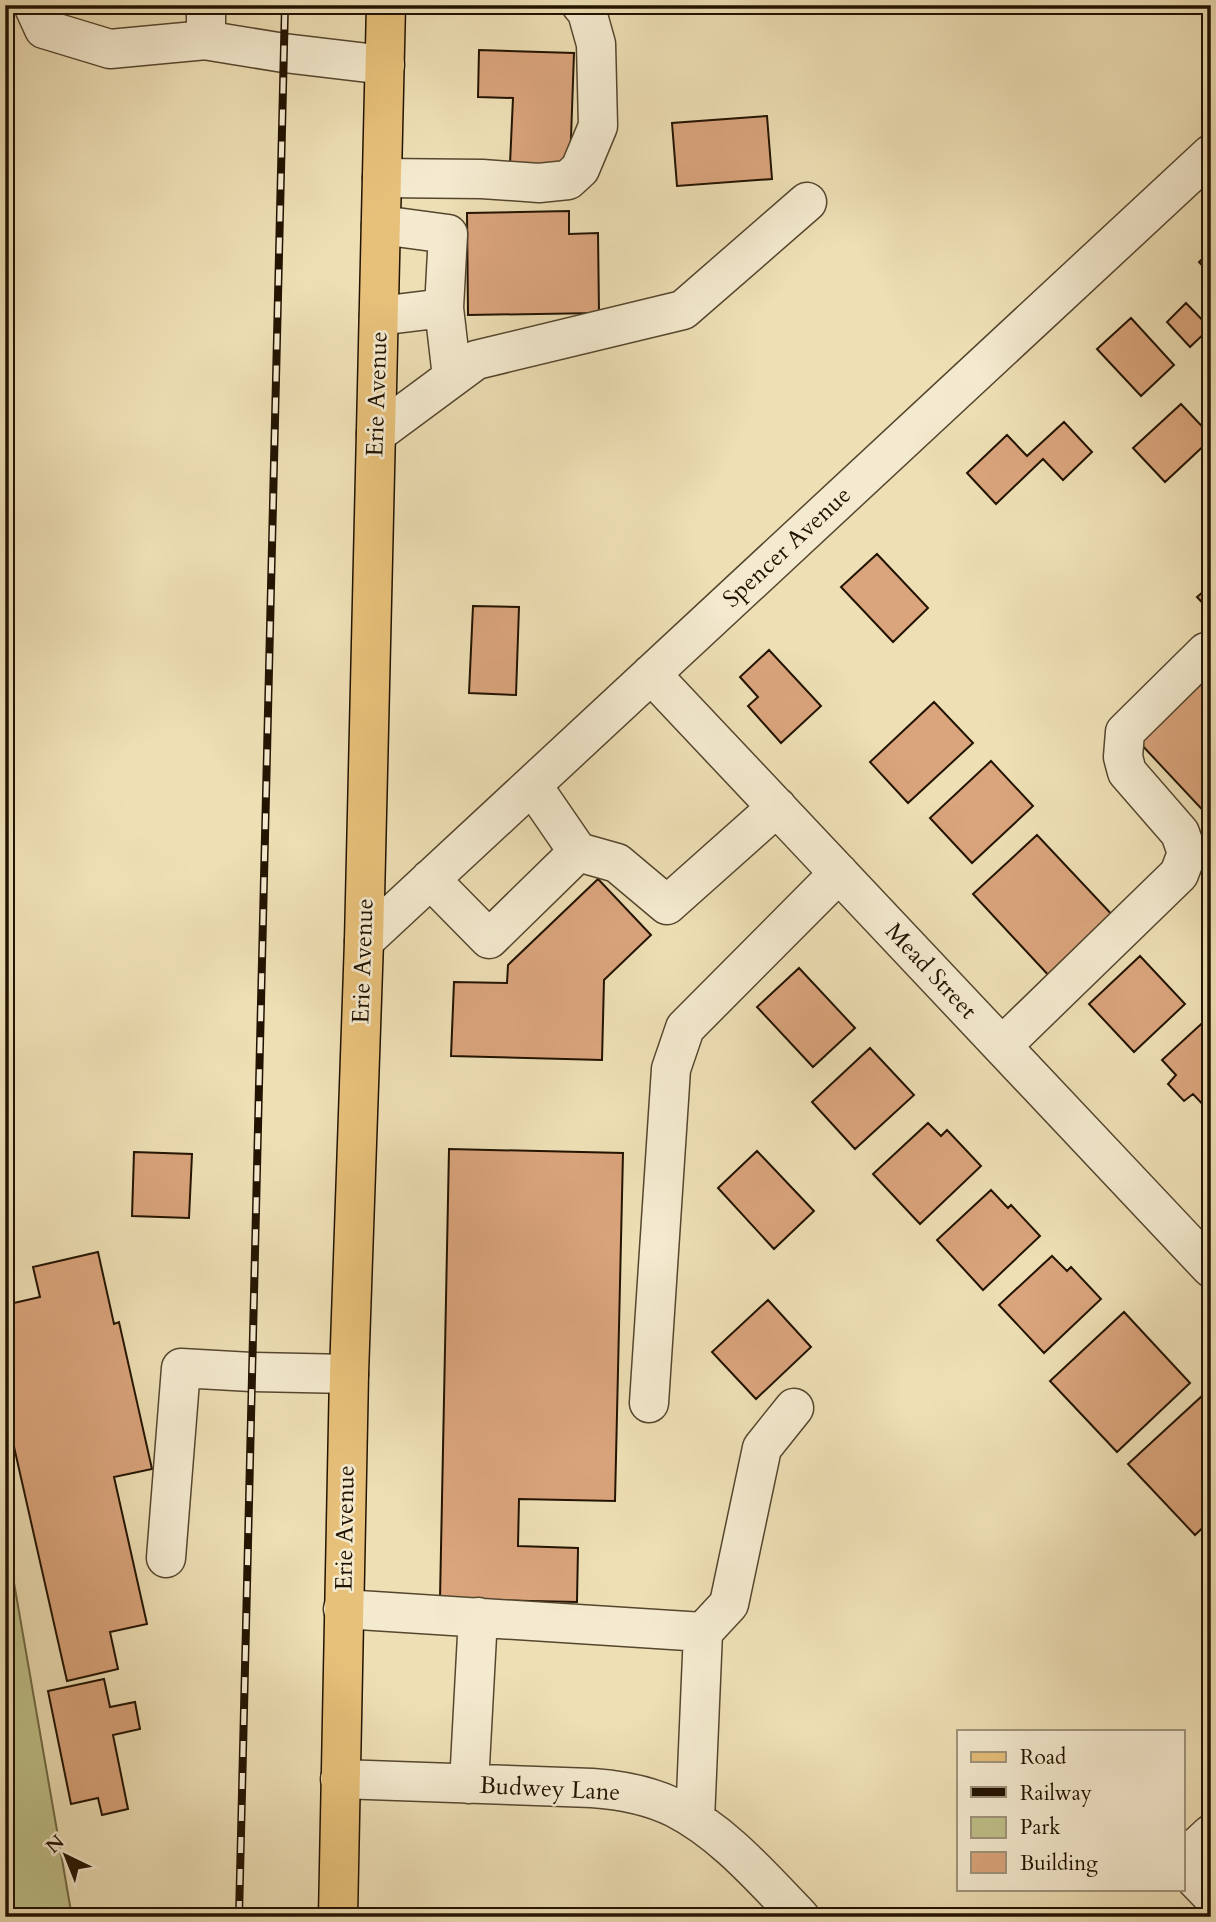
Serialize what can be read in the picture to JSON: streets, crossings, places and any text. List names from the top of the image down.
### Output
{
  "streets": {
    "main road": ["Erie Avenue"],
    "street": ["Spencer Avenue", "Mead Street", "Budwey Lane"]
  },
  "crossings": [
    ["Erie Avenue", "Spencer Avenue"],
    ["Erie Avenue", "Budwey Lane"],
    ["Spencer Avenue", "Mead Street"]
  ],
  "legend": [
    "Road",
    "Railway",
    "Park",
    "Building"
  ],
  "north": "top left"
}
